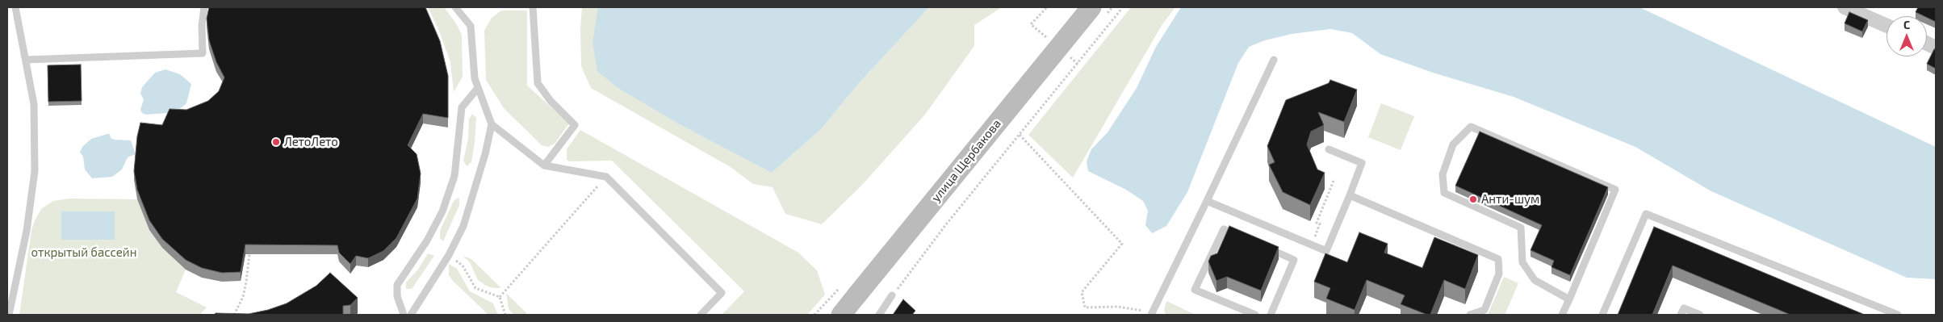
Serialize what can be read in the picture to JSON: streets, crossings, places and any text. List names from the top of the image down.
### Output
{
  "streets": {
    "main road": ["улица Щербакова"]
  },
  "parks": ["открытый бассейн"],
  "places": ["ЛетоЛето", "Анти-шум"],
  "north": "top"
}
